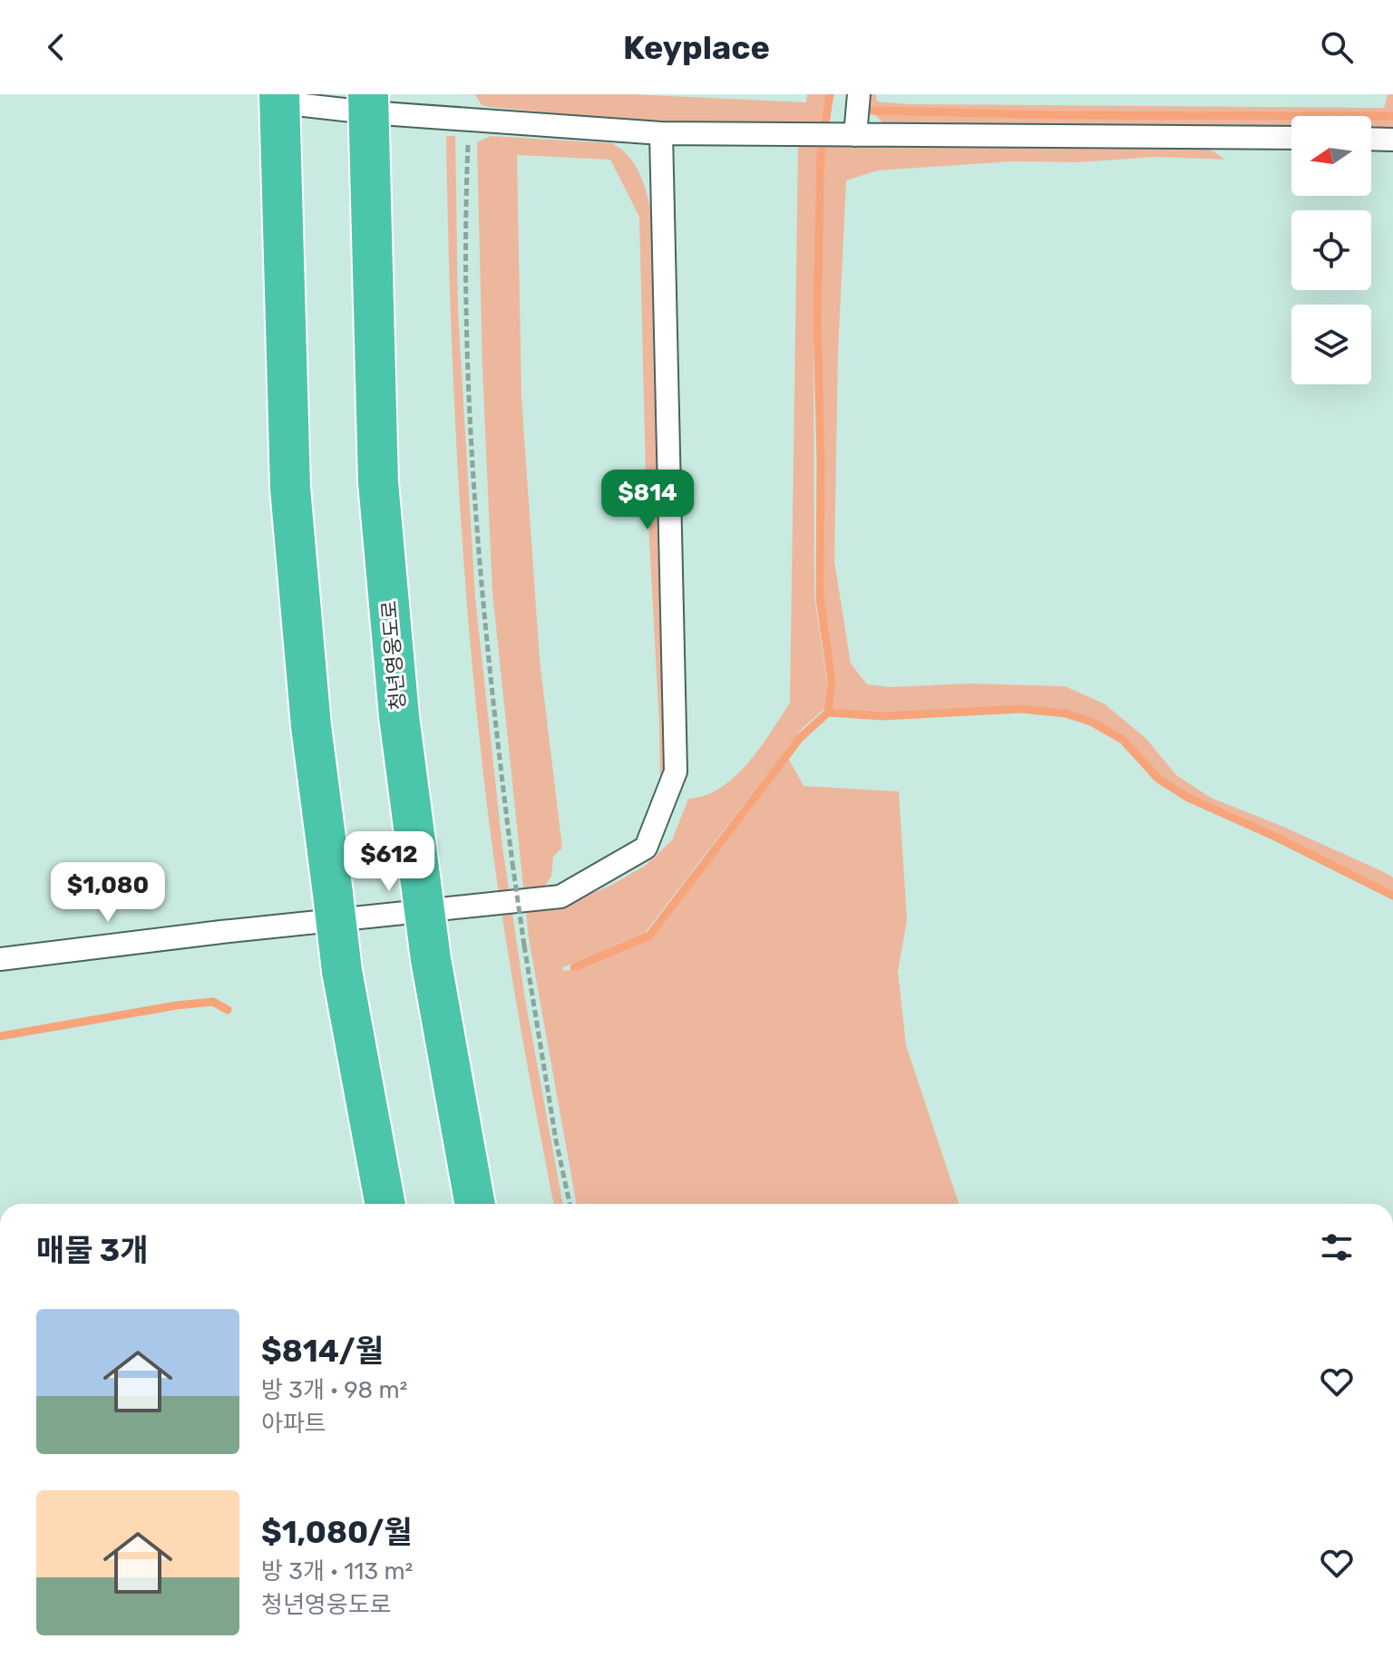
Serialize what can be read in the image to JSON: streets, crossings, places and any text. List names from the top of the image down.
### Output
{
  "streets": {
    "highway": ["청년영웅도로"]
  },
  "north": "left",
  "page": {
    "header": "Keyplace",
    "price": ["$814", "$612", "$1,080"],
    "heading": "매물 3개",
    "list": [
      {
        "name": "$814/월",
        "note": "방 3개 · 98 m² · 아파트"
      },
      {
        "name": "$1,080/월",
        "note": "방 3개 · 113 m² · 청년영웅도로"
      }
    ]
  }
}
